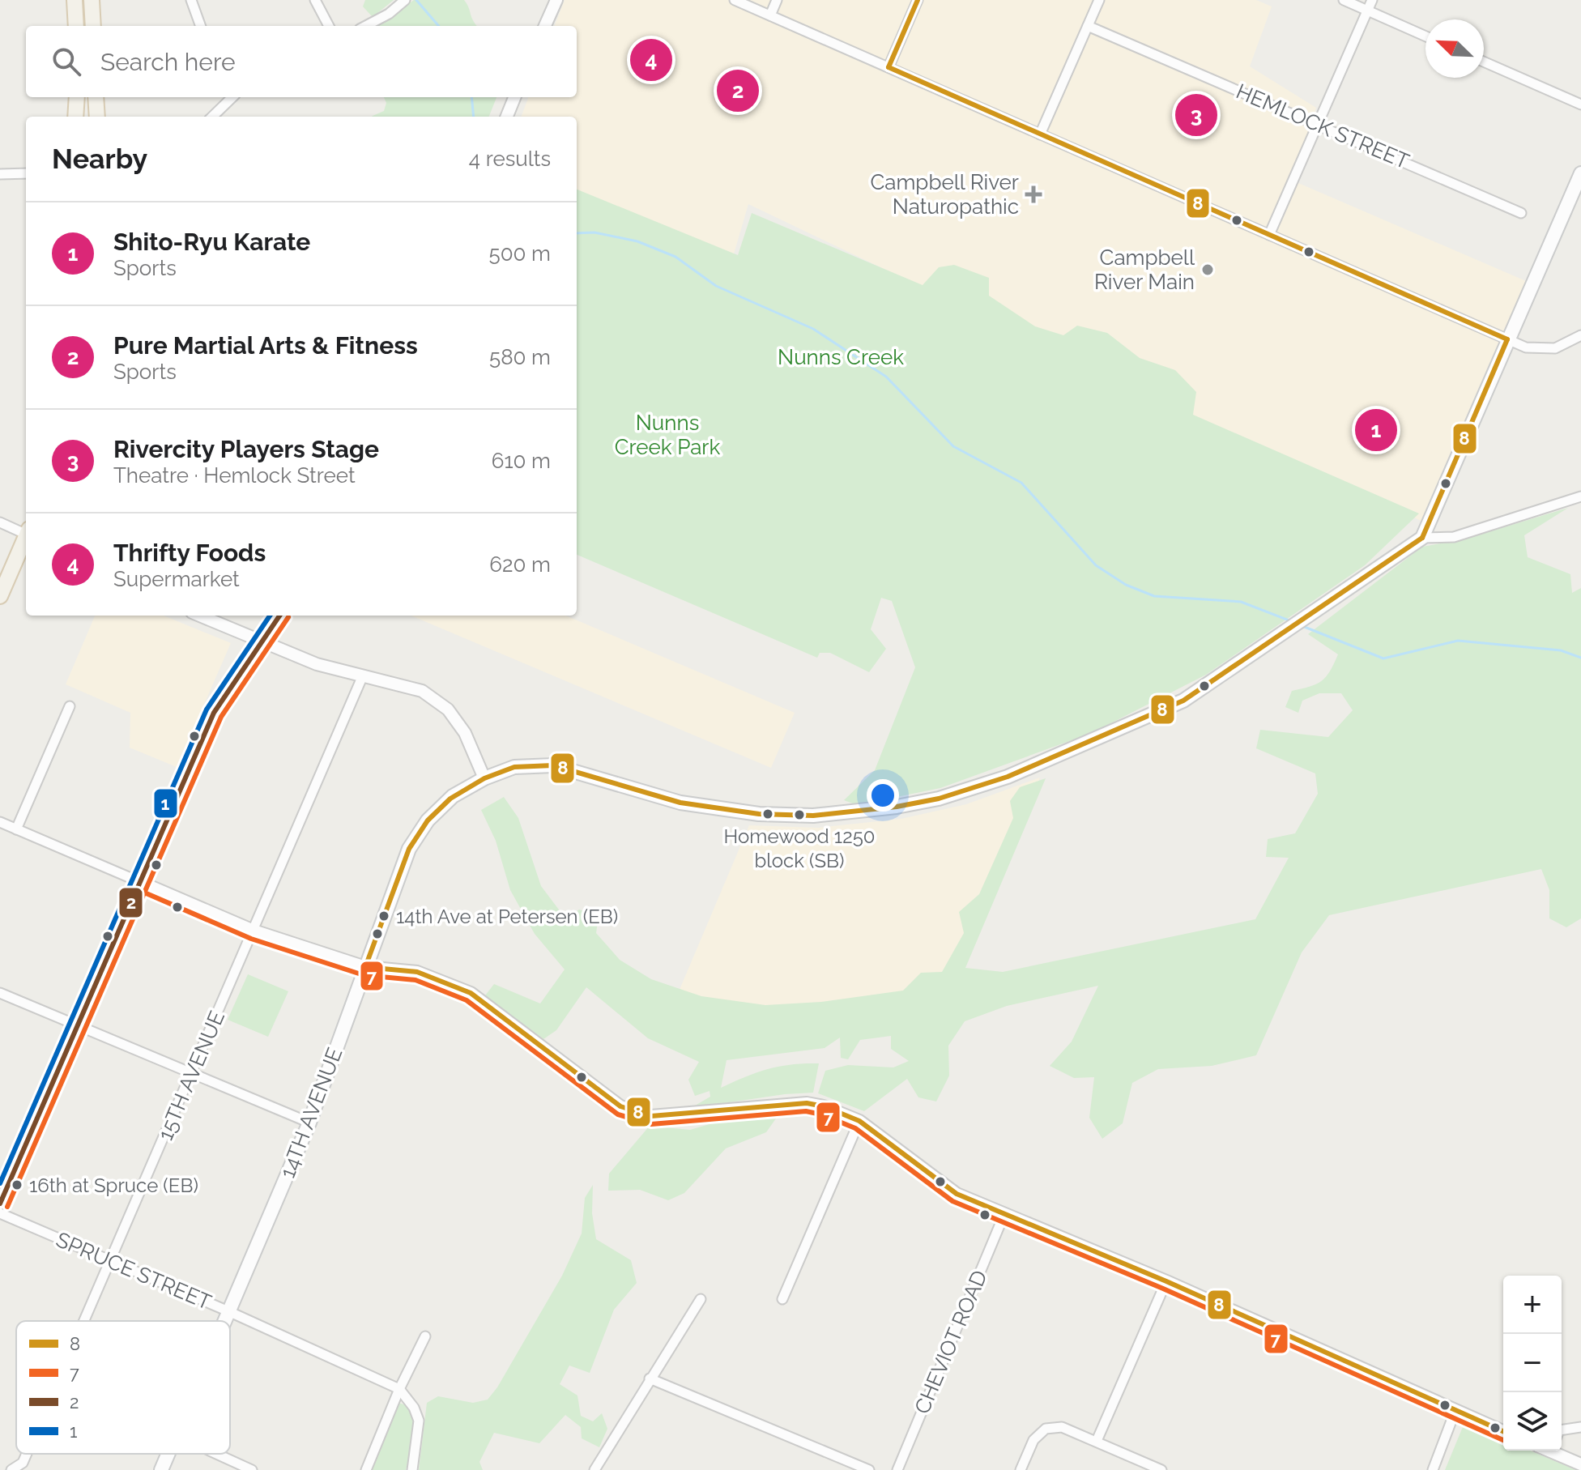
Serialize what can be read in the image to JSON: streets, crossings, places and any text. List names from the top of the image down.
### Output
{
  "streets": {
    "main road": ["14TH AVENUE"],
    "street": [
      "HEMLOCK STREET",
      "15TH AVENUE",
      "SPRUCE STREET",
      "CHEVIOT ROAD"
    ]
  },
  "crossings": [
    ["15TH AVENUE", "SPRUCE STREET"],
    ["14TH AVENUE", "SPRUCE STREET"]
  ],
  "parks": ["Nunns Creek", "Nunns Creek Park"],
  "places": {
    "health": ["Campbell River Naturopathic"],
    "other": [
      "Campbell River Main",
      "Homewood 1250 block (SB)",
      "14th Ave at Petersen (EB)",
      "16th at Spruce (EB)"
    ]
  },
  "lines": [
    "transit line 8",
    "transit line 2",
    "transit line 1",
    "transit line 7"
  ],
  "legend": [
    "8",
    "7",
    "2",
    "1"
  ],
  "north": "top left",
  "page": {
    "search": "Search here",
    "pins": [
      "4",
      "2",
      "3",
      "1"
    ],
    "heading": ["Nearby", "4 results"],
    "list": [
      {
        "mark": "1",
        "name": "Shito-Ryu Karate",
        "note": "Sports",
        "value": "500 m"
      },
      {
        "mark": "2",
        "name": "Pure Martial Arts & Fitness",
        "note": "Sports",
        "value": "580 m"
      },
      {
        "mark": "3",
        "name": "Rivercity Players Stage",
        "note": "Theatre · Hemlock Street",
        "value": "610 m"
      },
      {
        "mark": "4",
        "name": "Thrifty Foods",
        "note": "Supermarket",
        "value": "620 m"
      }
    ],
    "map_buttons": ["+", "−"]
  }
}
